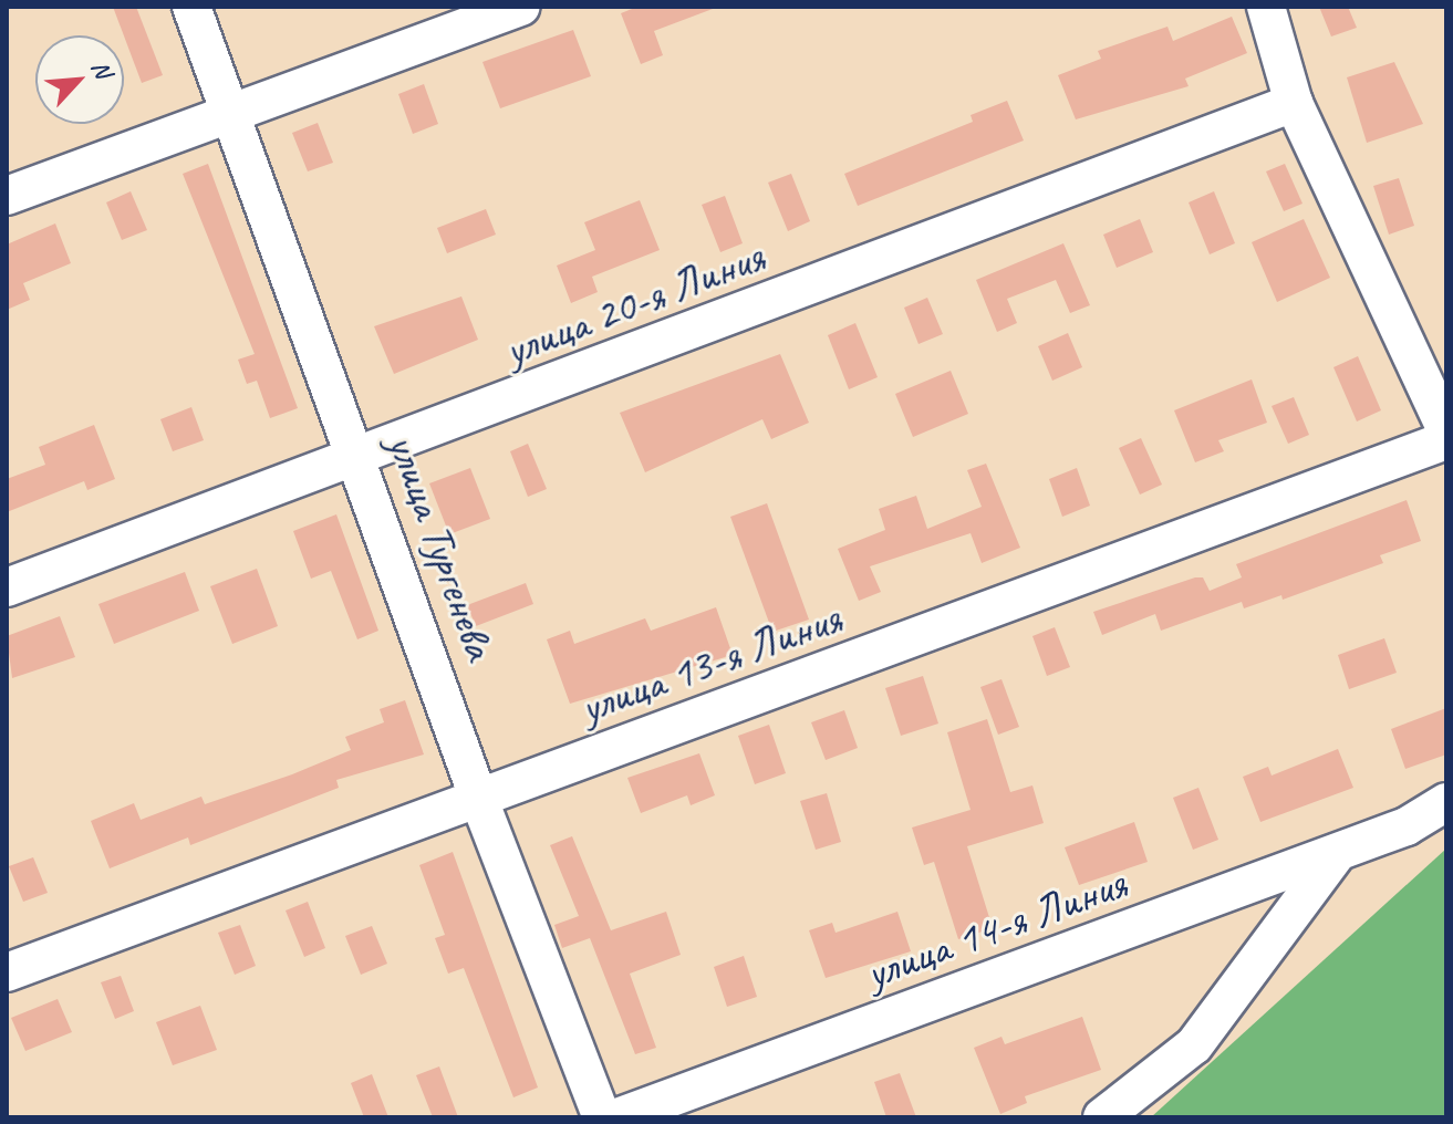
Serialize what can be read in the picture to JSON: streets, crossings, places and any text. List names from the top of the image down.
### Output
{
  "streets": {
    "street": [
      "улица 20-я Линия",
      "улица Тургенева",
      "улица 13-я Линия",
      "улица 14-я Линия"
    ]
  },
  "crossings": [
    ["улица 20-я Линия", "улица Тургенева"],
    ["улица Тургенева", "улица 13-я Линия"]
  ],
  "north": "top right"
}
